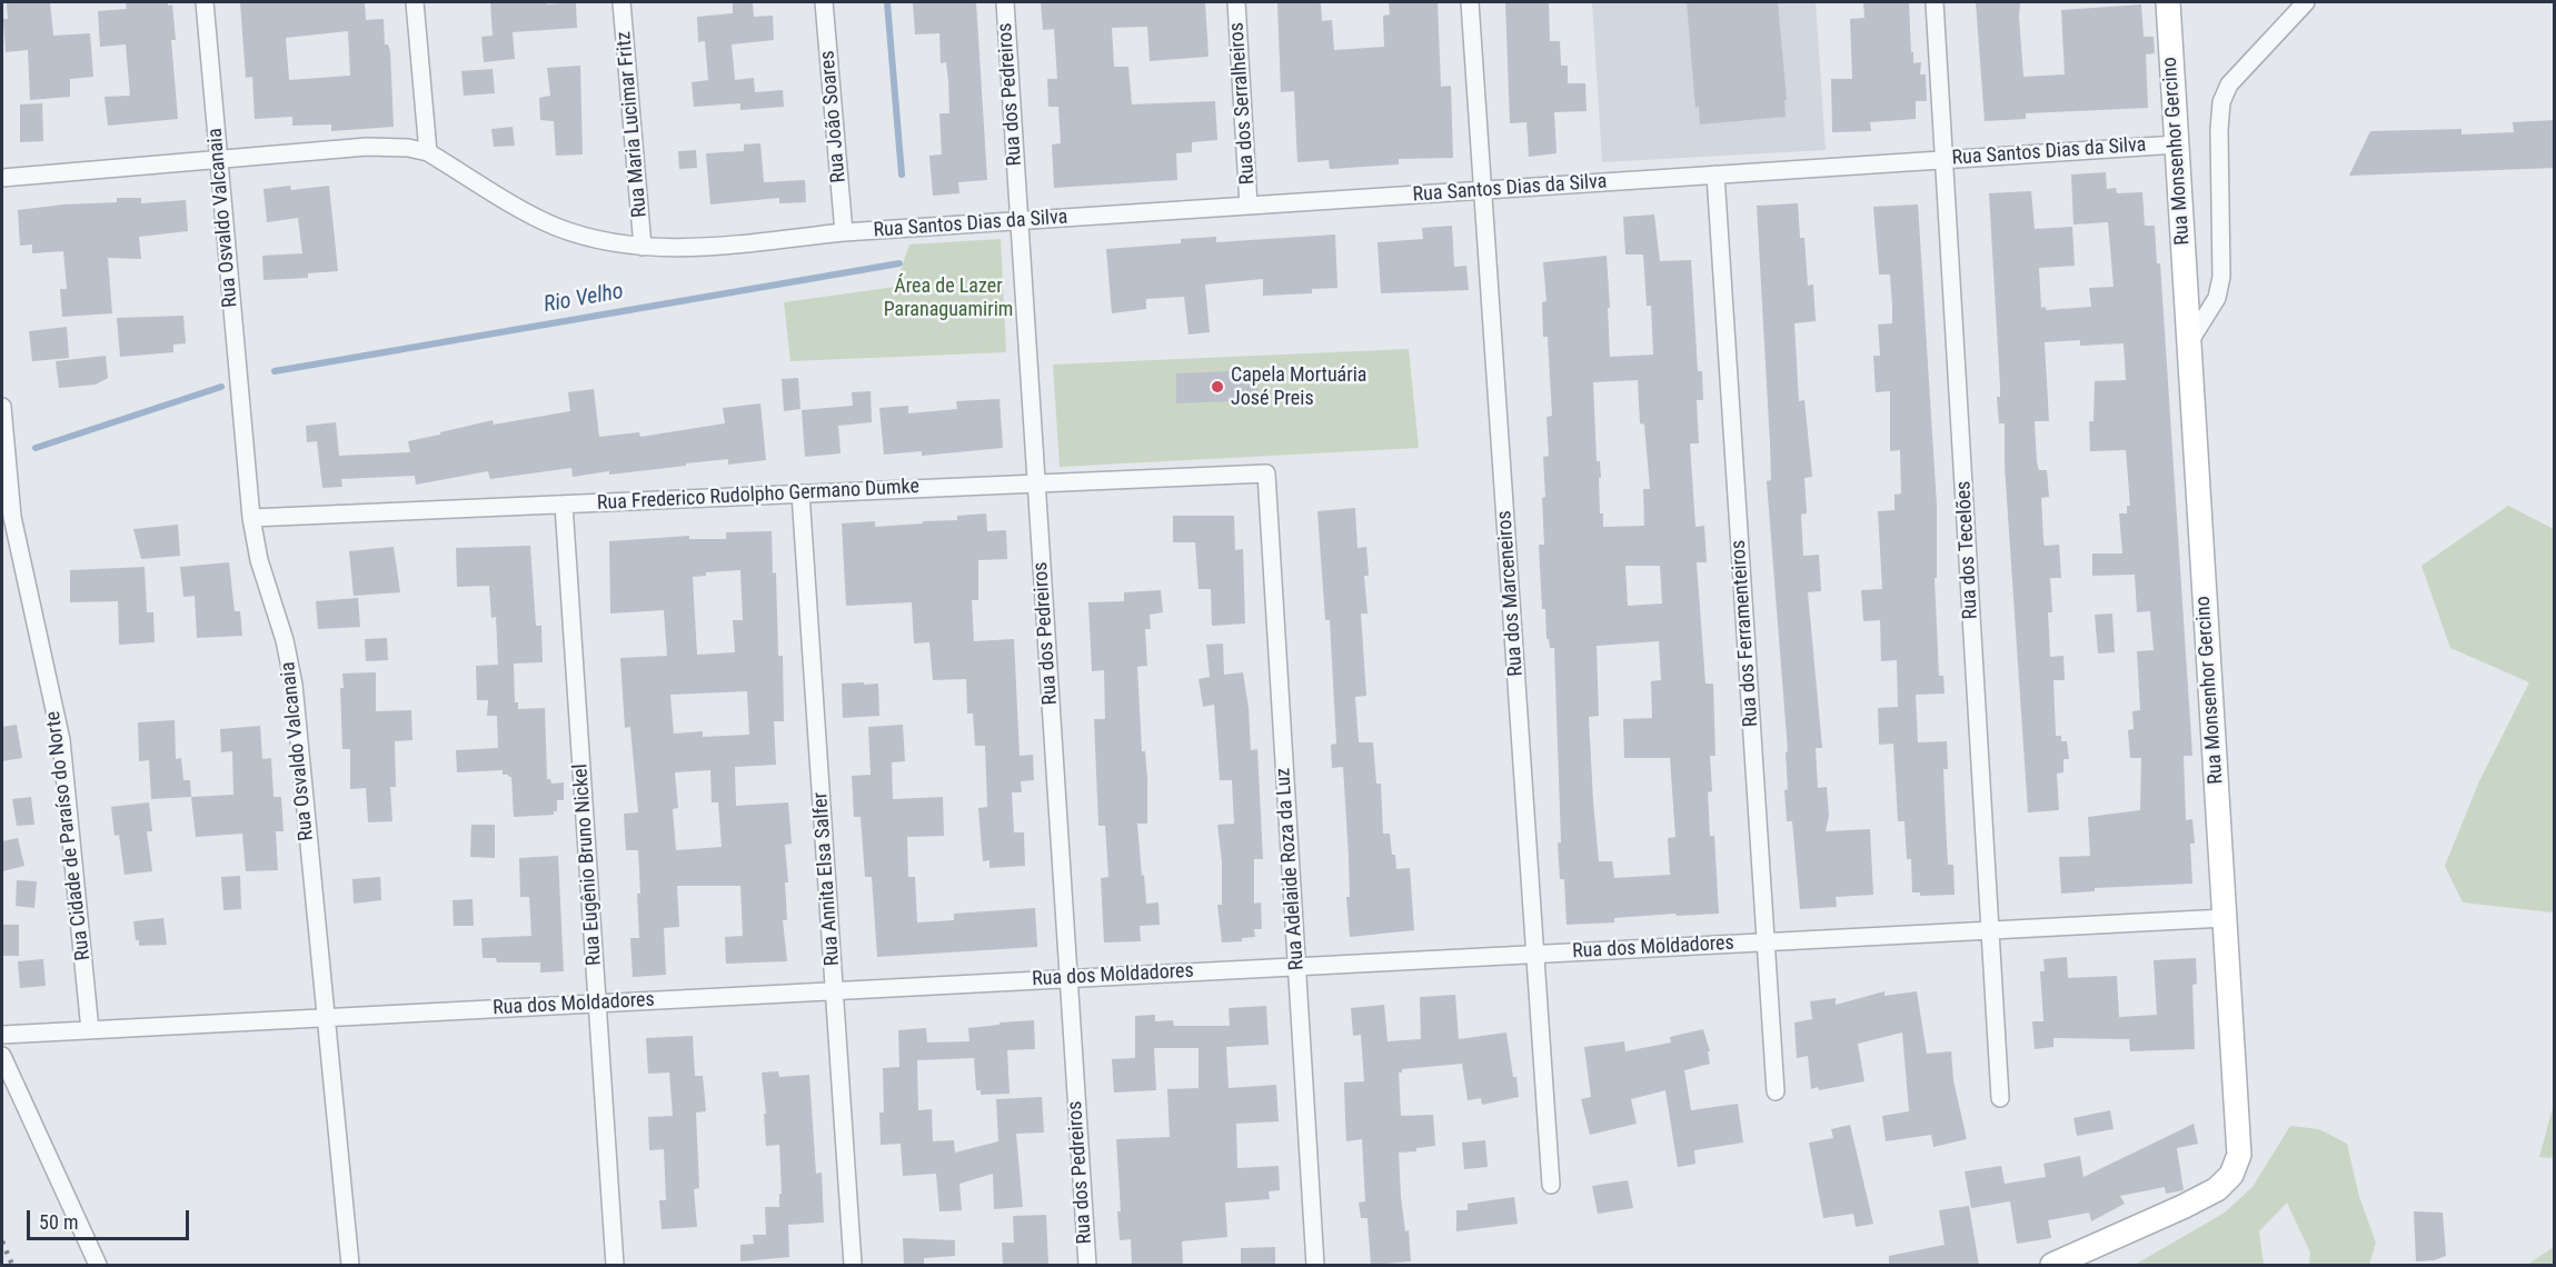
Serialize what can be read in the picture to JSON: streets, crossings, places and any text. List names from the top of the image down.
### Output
{
  "streets": {
    "main road": ["Rua Monsenhor Gercino"],
    "street": [
      "Rua dos Pedreiros",
      "Rua dos Serralheiros",
      "Rua João Soares",
      "Rua Maria Lucimar Fritz",
      "Rua Santos Dias da Silva",
      "Rua Osvaldo Valcanaia",
      "Rua Frederico Rudolpho Germano Dumke",
      "Rua dos Tecelões",
      "Rua dos Marceneiros",
      "Rua dos Ferramenteiros",
      "Rua Cidade de Paraíso do Norte",
      "Rua Eugênio Bruno Nickel",
      "Rua Adelaide Roza da Luz",
      "Rua Annita Elsa Salfer",
      "Rua dos Moldadores"
    ]
  },
  "crossings": [
    ["Rua dos Pedreiros", "Rua Santos Dias da Silva"],
    ["Rua dos Pedreiros", "Rua Frederico Rudolpho Germano Dumke"],
    ["Rua dos Pedreiros", "Rua dos Moldadores"],
    ["Rua dos Serralheiros", "Rua Santos Dias da Silva"],
    ["Rua João Soares", "Rua Santos Dias da Silva"],
    ["Rua Maria Lucimar Fritz", "Rua Santos Dias da Silva"],
    ["Rua Monsenhor Gercino", "Rua Santos Dias da Silva"],
    ["Rua Monsenhor Gercino", "Rua dos Moldadores"],
    ["Rua Santos Dias da Silva", "Rua dos Tecelões"],
    ["Rua Santos Dias da Silva", "Rua dos Marceneiros"],
    ["Rua Santos Dias da Silva", "Rua dos Ferramenteiros"],
    ["Rua Osvaldo Valcanaia", "Rua Frederico Rudolpho Germano Dumke"],
    ["Rua Osvaldo Valcanaia", "Rua dos Moldadores"],
    ["Rua Frederico Rudolpho Germano Dumke", "Rua Eugênio Bruno Nickel"],
    ["Rua Frederico Rudolpho Germano Dumke", "Rua Adelaide Roza da Luz"],
    ["Rua Frederico Rudolpho Germano Dumke", "Rua Annita Elsa Salfer"],
    ["Rua dos Tecelões", "Rua dos Moldadores"],
    ["Rua dos Marceneiros", "Rua dos Moldadores"],
    ["Rua dos Ferramenteiros", "Rua dos Moldadores"],
    ["Rua Cidade de Paraíso do Norte", "Rua dos Moldadores"],
    ["Rua Eugênio Bruno Nickel", "Rua dos Moldadores"],
    ["Rua Adelaide Roza da Luz", "Rua dos Moldadores"],
    ["Rua Annita Elsa Salfer", "Rua dos Moldadores"]
  ],
  "water": ["Rio Velho"],
  "parks": ["Área de Lazer Paranaguamirim"],
  "places": ["Capela Mortuária José Preis"],
  "scale_bar": "50 m"
}
